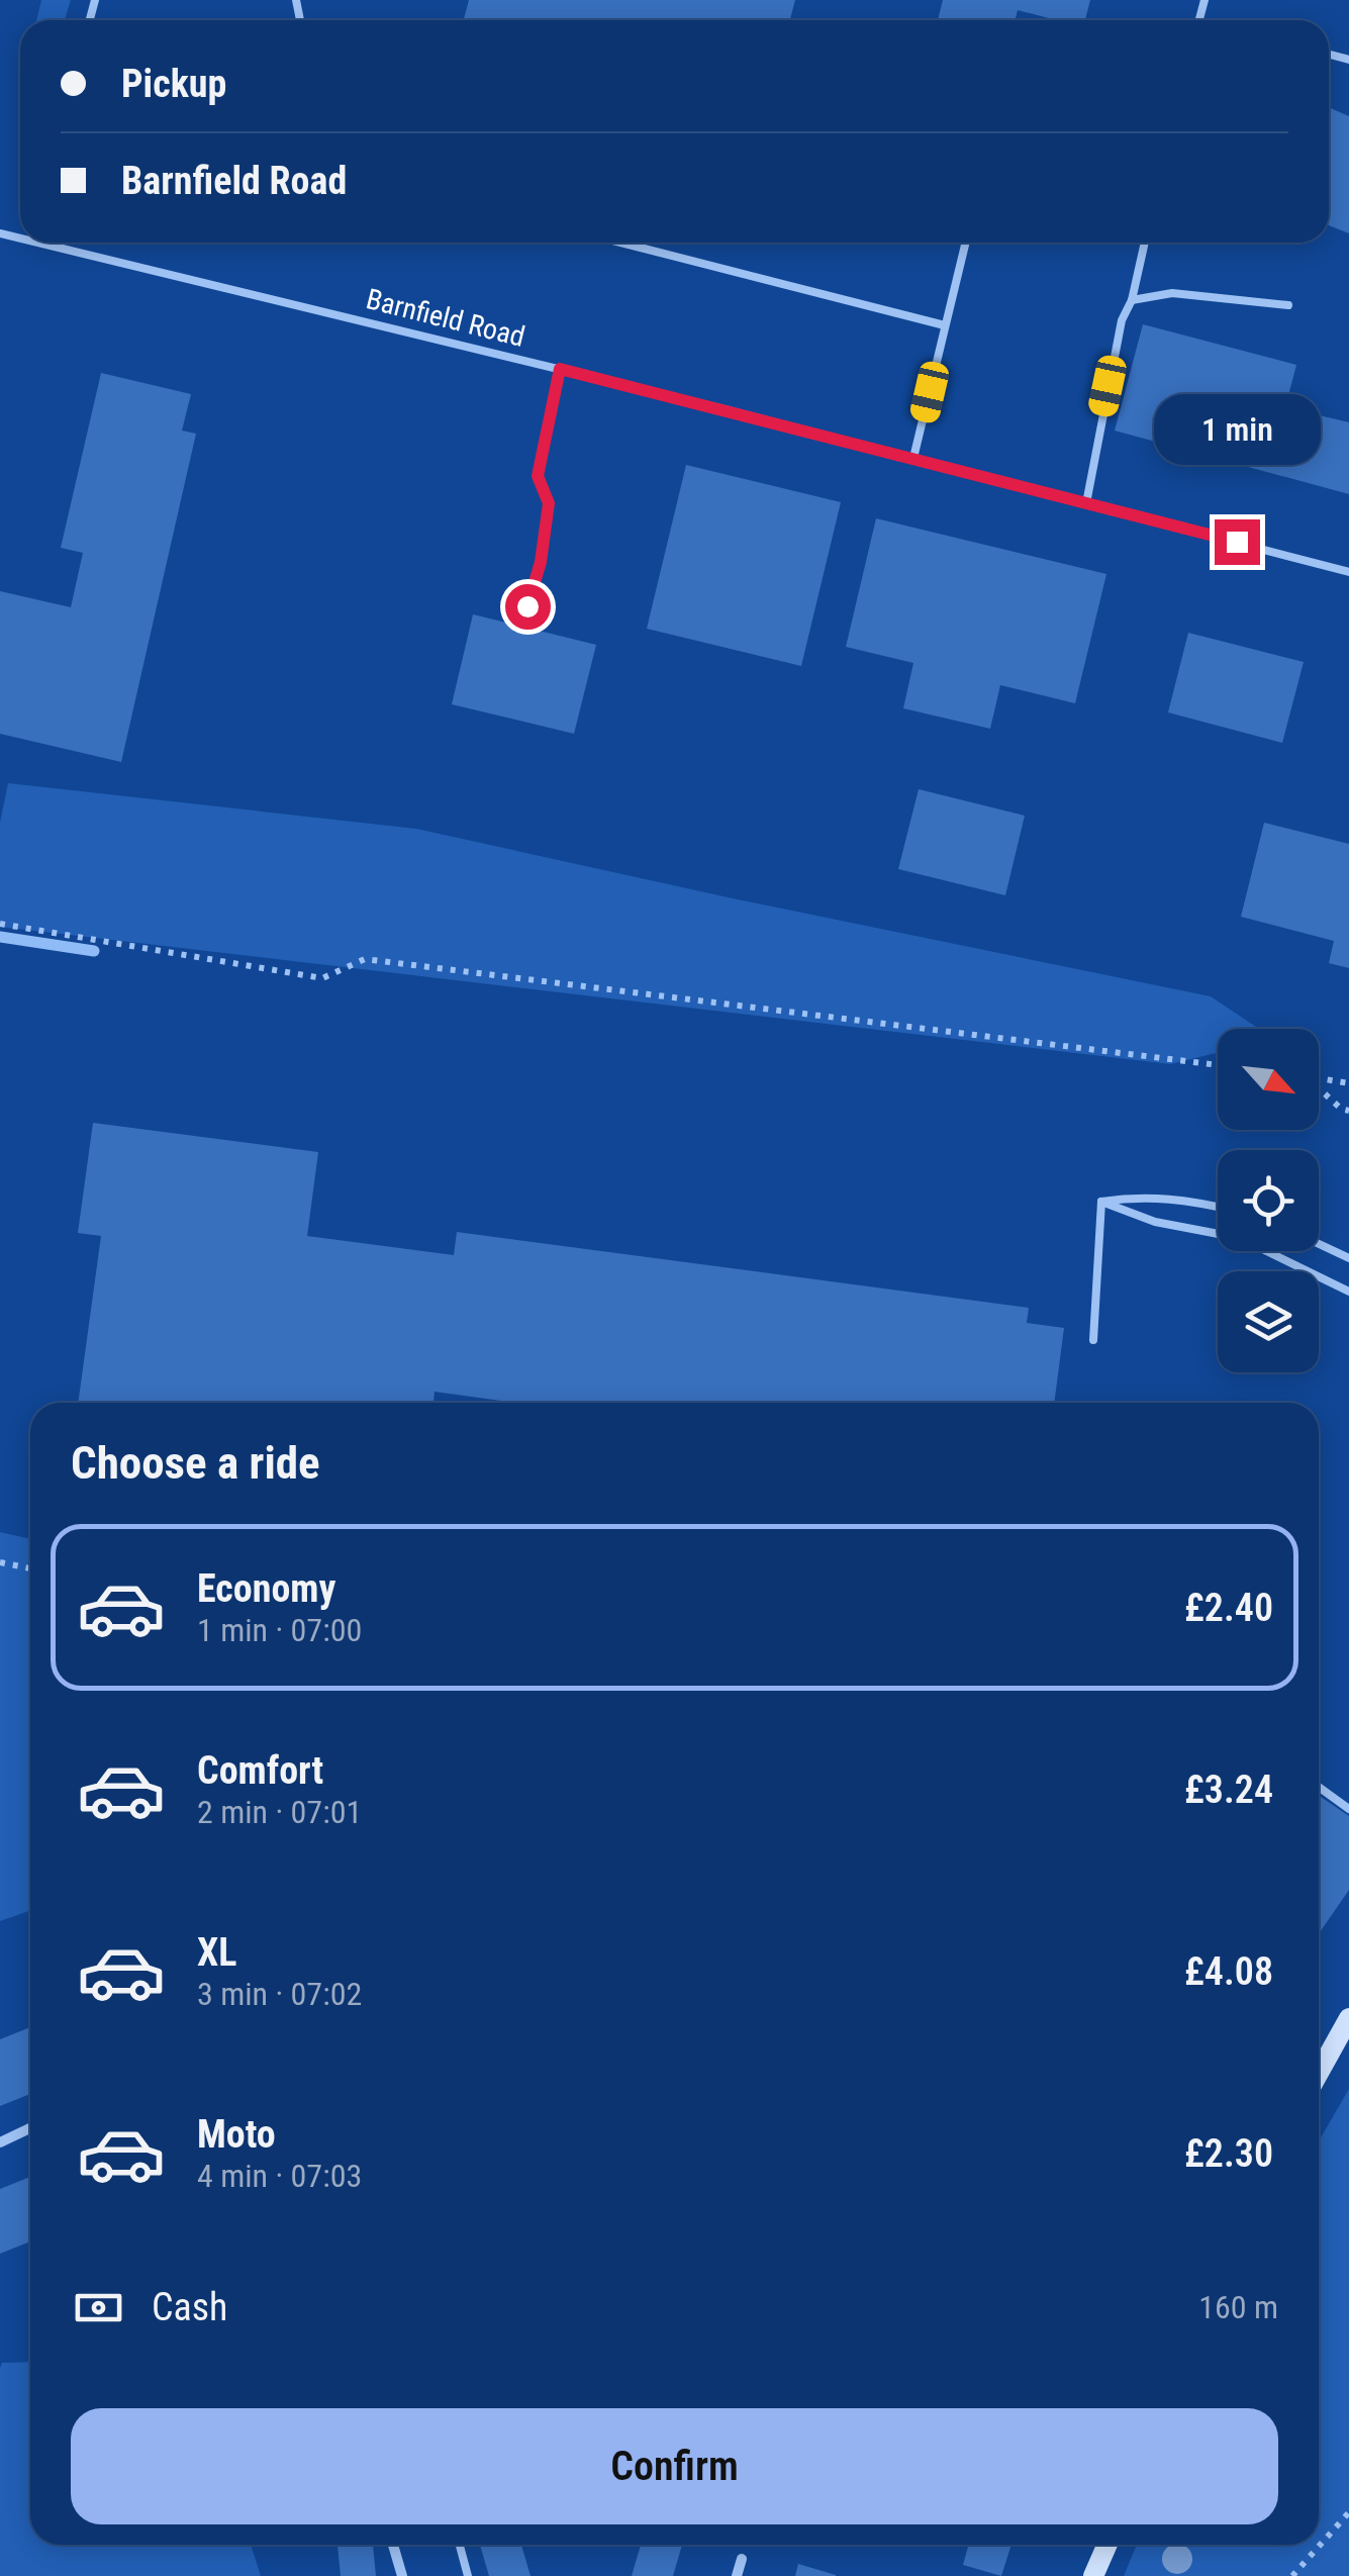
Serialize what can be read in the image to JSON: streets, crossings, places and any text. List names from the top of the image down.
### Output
{
  "streets": {
    "lane": ["Barnfield Road"]
  },
  "north": "bottom right",
  "page": {
    "banner": ["Pickup", "Barnfield Road"],
    "bubble": "1 min",
    "heading": "Choose a ride",
    "list": [
      {
        "name": "Economy",
        "note": "1 min · 07:00",
        "value": "£2.40"
      },
      {
        "name": "Comfort",
        "note": "2 min · 07:01",
        "value": "£3.24"
      },
      {
        "name": "XL",
        "note": "3 min · 07:02",
        "value": "£4.08"
      },
      {
        "name": "Moto",
        "note": "4 min · 07:03",
        "value": "£2.30"
      }
    ],
    "pay": ["Cash", "160 m"],
    "buttons": "Confirm"
  }
}
